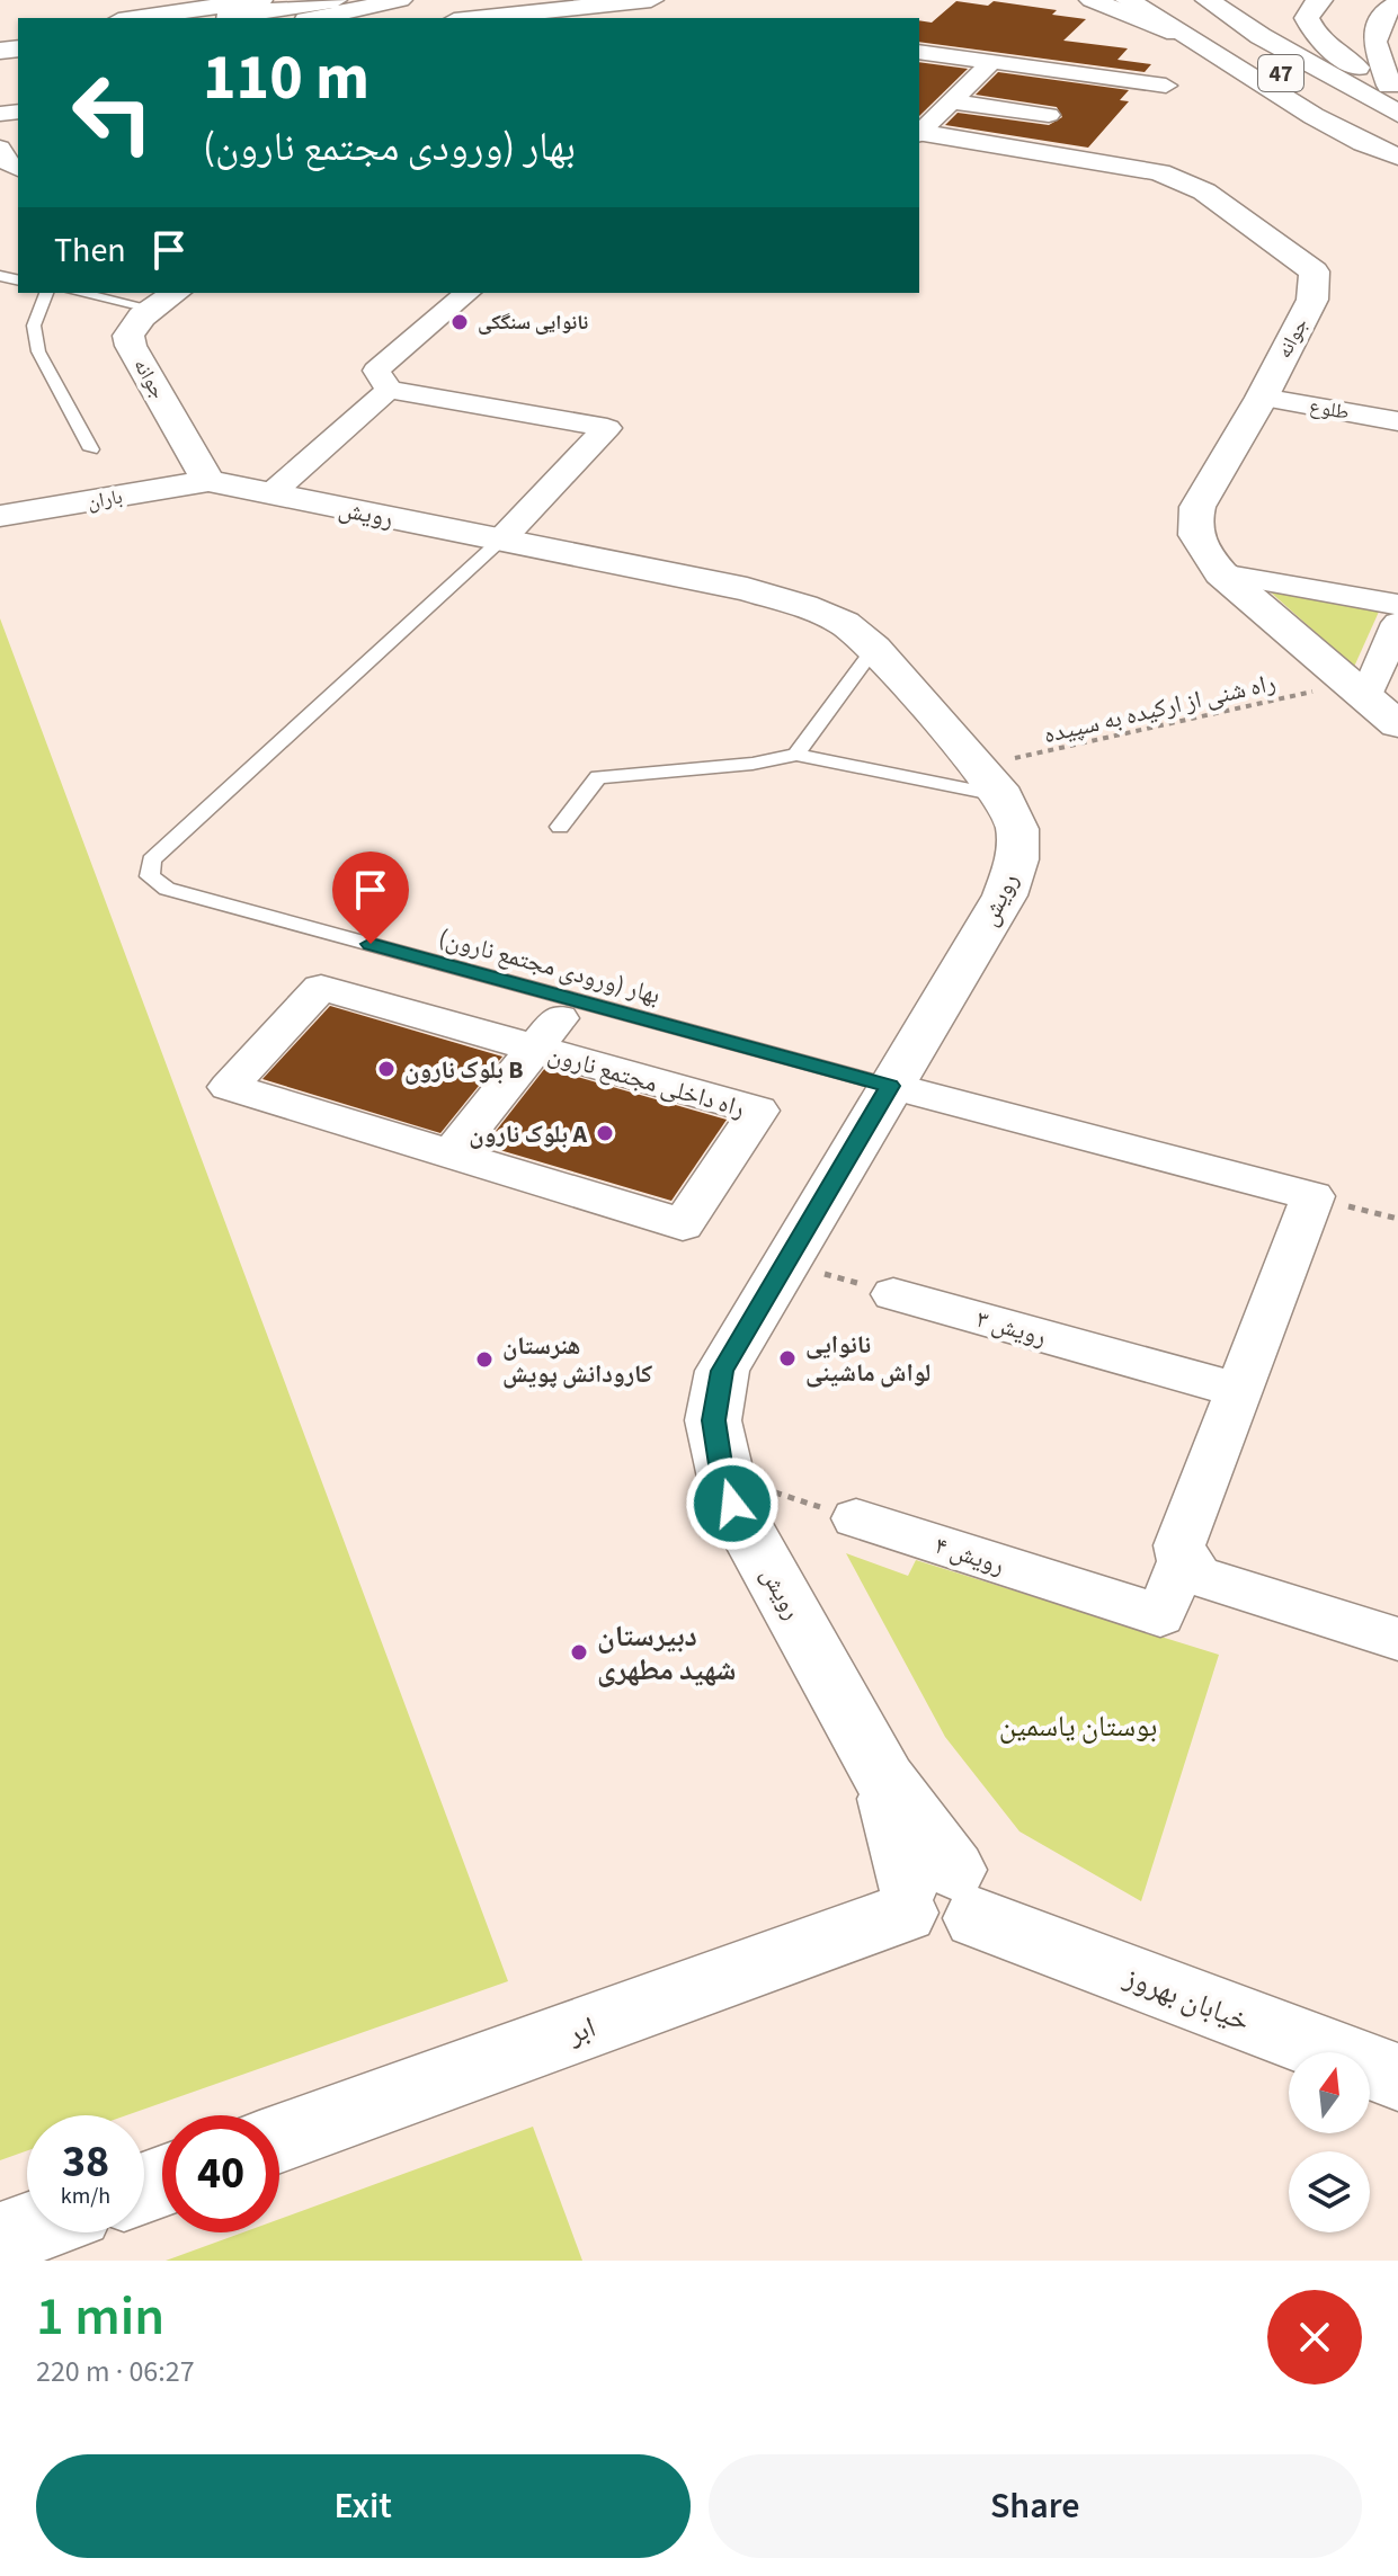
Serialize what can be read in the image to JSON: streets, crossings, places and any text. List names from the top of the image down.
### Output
{
  "streets": {
    "main road": [
      "47",
      "جوانه",
      "باران",
      "رویش",
      "خیابان بهروز",
      "ابر"
    ],
    "street": [
      "طلوع",
      "راه داخلی مجتمع نارون",
      "رویش ۳",
      "رویش ۴"
    ],
    "lane": ["بهار (ورودی مجتمع نارون)"],
    "path": ["راه شنی از ارکیده به سپیده"]
  },
  "crossings": [
    ["جوانه", "طلوع"],
    ["جوانه", "باران"],
    ["جوانه", "رویش"],
    ["جوانه", "راه شنی از ارکیده به سپیده"],
    ["باران", "رویش"],
    ["رویش", "راه شنی از ارکیده به سپیده"],
    ["رویش", "بهار (ورودی مجتمع نارون)"],
    ["رویش", "خیابان بهروز"],
    ["رویش", "ابر"],
    ["بهار (ورودی مجتمع نارون)", "راه داخلی مجتمع نارون"],
    ["خیابان بهروز", "ابر"]
  ],
  "parks": ["بوستان یاسمین"],
  "places": [
    "نانوایی سنگکی",
    "بلوک نارون B",
    "بلوک نارون A",
    "نانوایی لواش ماشینی",
    "هنرستان کارودانش پویش",
    "دبیرستان شهید مطهری"
  ],
  "north": "top",
  "page": {
    "turn": ["110 m", "بهار (ورودی مجتمع نارون)"],
    "then": "Then",
    "speed": "38 km/h",
    "limit": "40",
    "heading": ["1 min", "220 m · 06:27"],
    "buttons": ["Exit", "Share"]
  }
}
